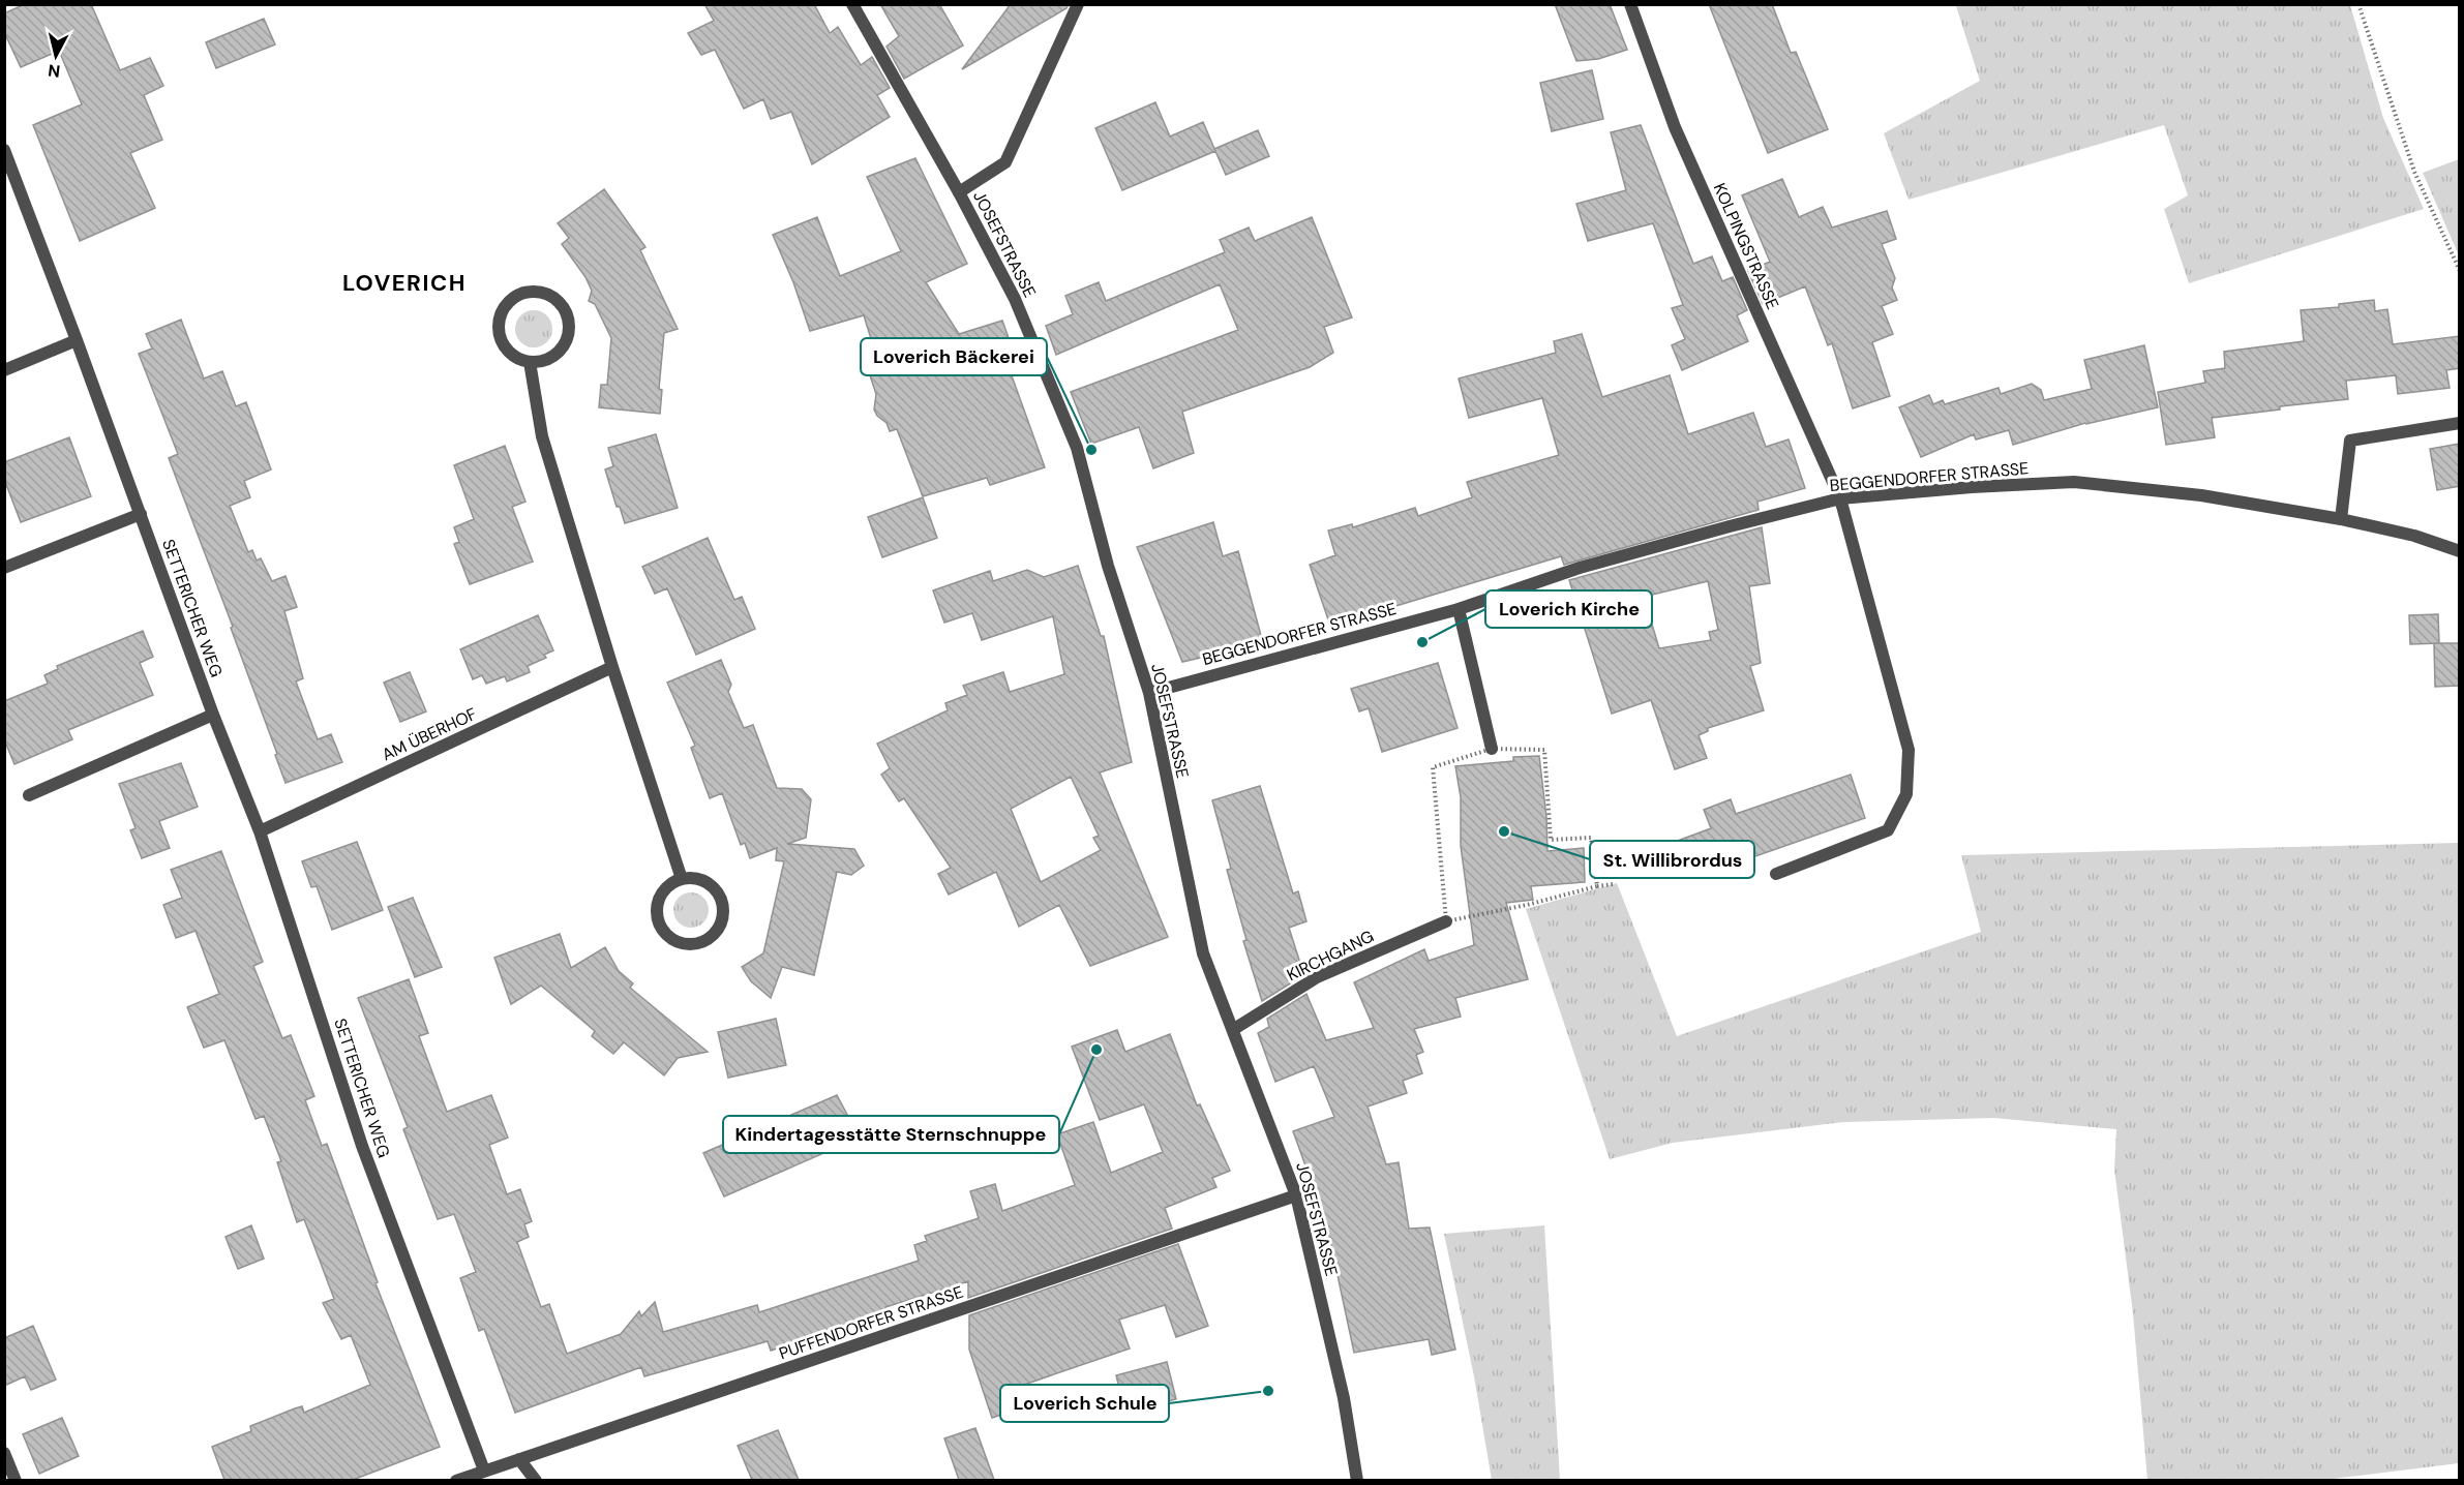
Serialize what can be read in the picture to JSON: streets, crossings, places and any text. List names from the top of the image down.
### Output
{
  "streets": {
    "street": [
      "JOSEFSTRASSE",
      "KOLPINGSTRASSE",
      "BEGGENDORFER STRASSE",
      "SETTERICHER WEG",
      "AM ÜBERHOF",
      "KIRCHGANG",
      "PUFFENDORFER STRASSE"
    ]
  },
  "crossings": [
    ["JOSEFSTRASSE", "BEGGENDORFER STRASSE"],
    ["JOSEFSTRASSE", "KIRCHGANG"],
    ["JOSEFSTRASSE", "PUFFENDORFER STRASSE"],
    ["KOLPINGSTRASSE", "BEGGENDORFER STRASSE"],
    ["SETTERICHER WEG", "AM ÜBERHOF"],
    ["SETTERICHER WEG", "PUFFENDORFER STRASSE"]
  ],
  "districts": ["LOVERICH"],
  "places": [
    "Loverich Bäckerei",
    "Loverich Kirche",
    "St. Willibrordus",
    "Kindertagesstätte Sternschnuppe",
    "Loverich Schule"
  ],
  "north": "bottom"
}
